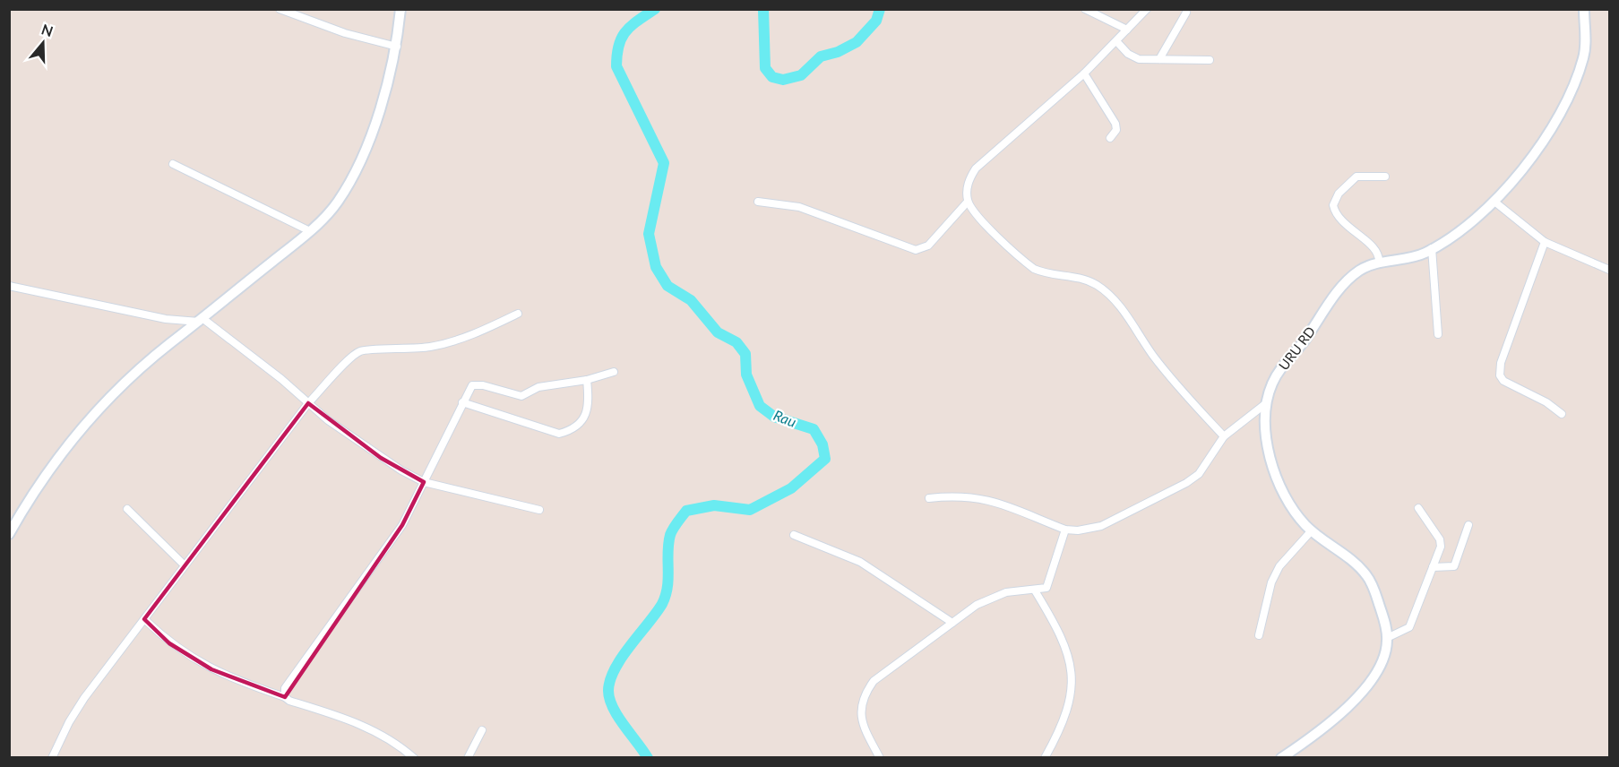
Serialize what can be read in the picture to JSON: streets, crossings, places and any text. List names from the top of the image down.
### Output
{
  "streets": {
    "street": ["URU RD"]
  },
  "water": ["Rau"],
  "north": "top"
}
